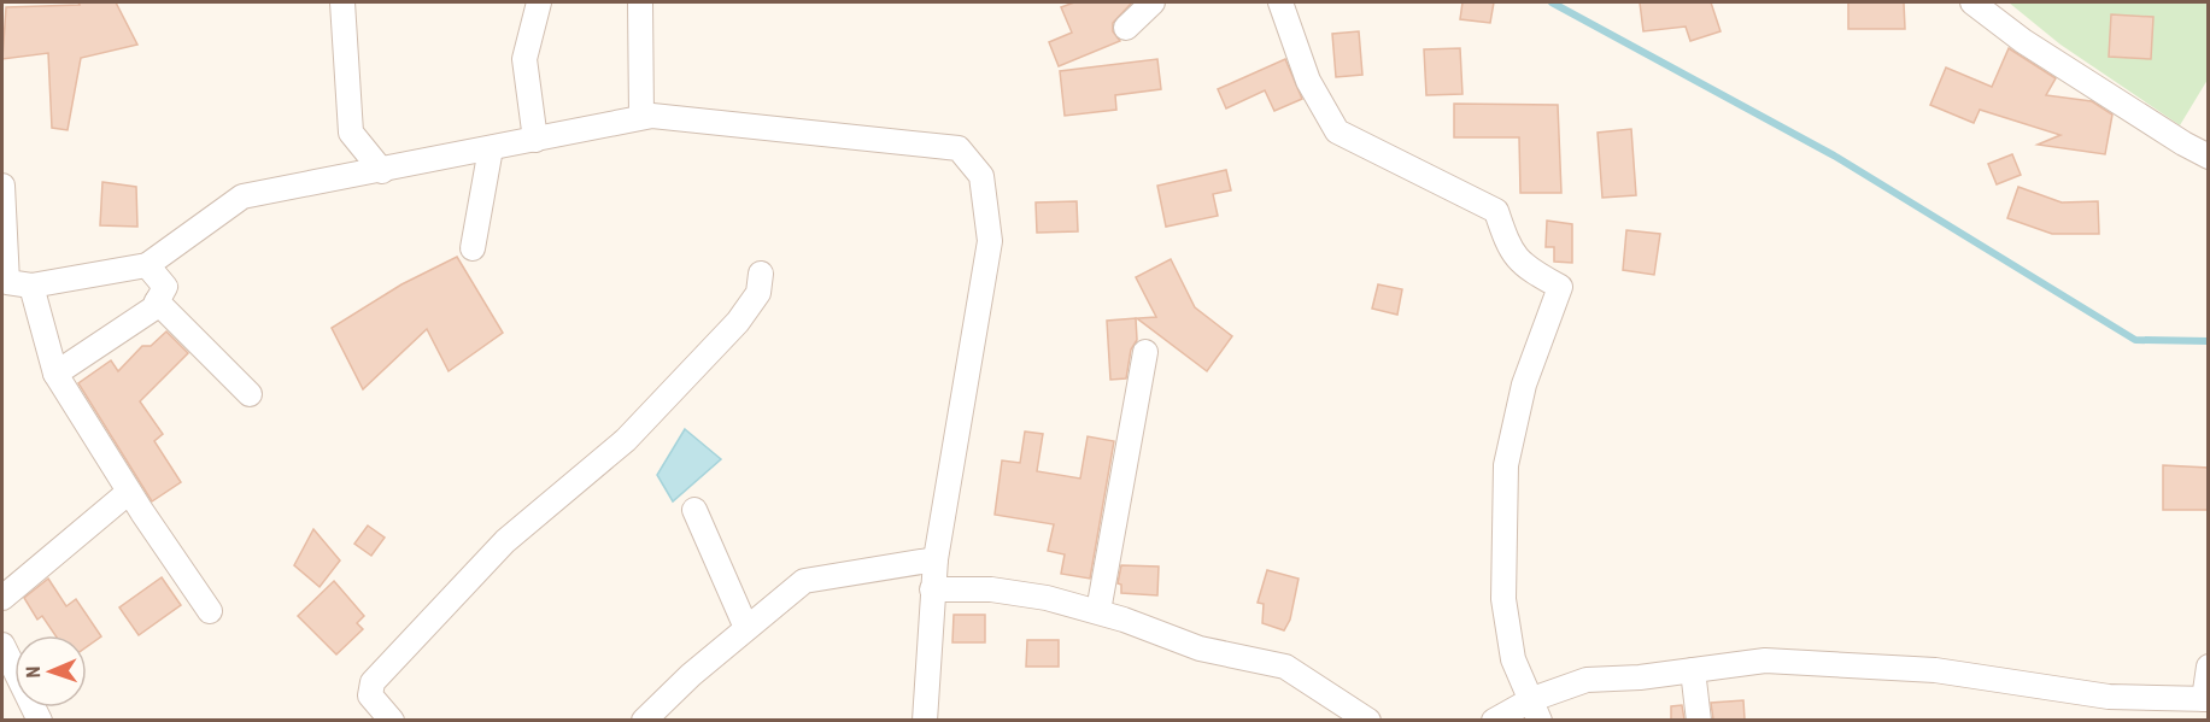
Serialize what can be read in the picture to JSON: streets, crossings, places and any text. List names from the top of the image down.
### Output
{
  "north": "left"
}
